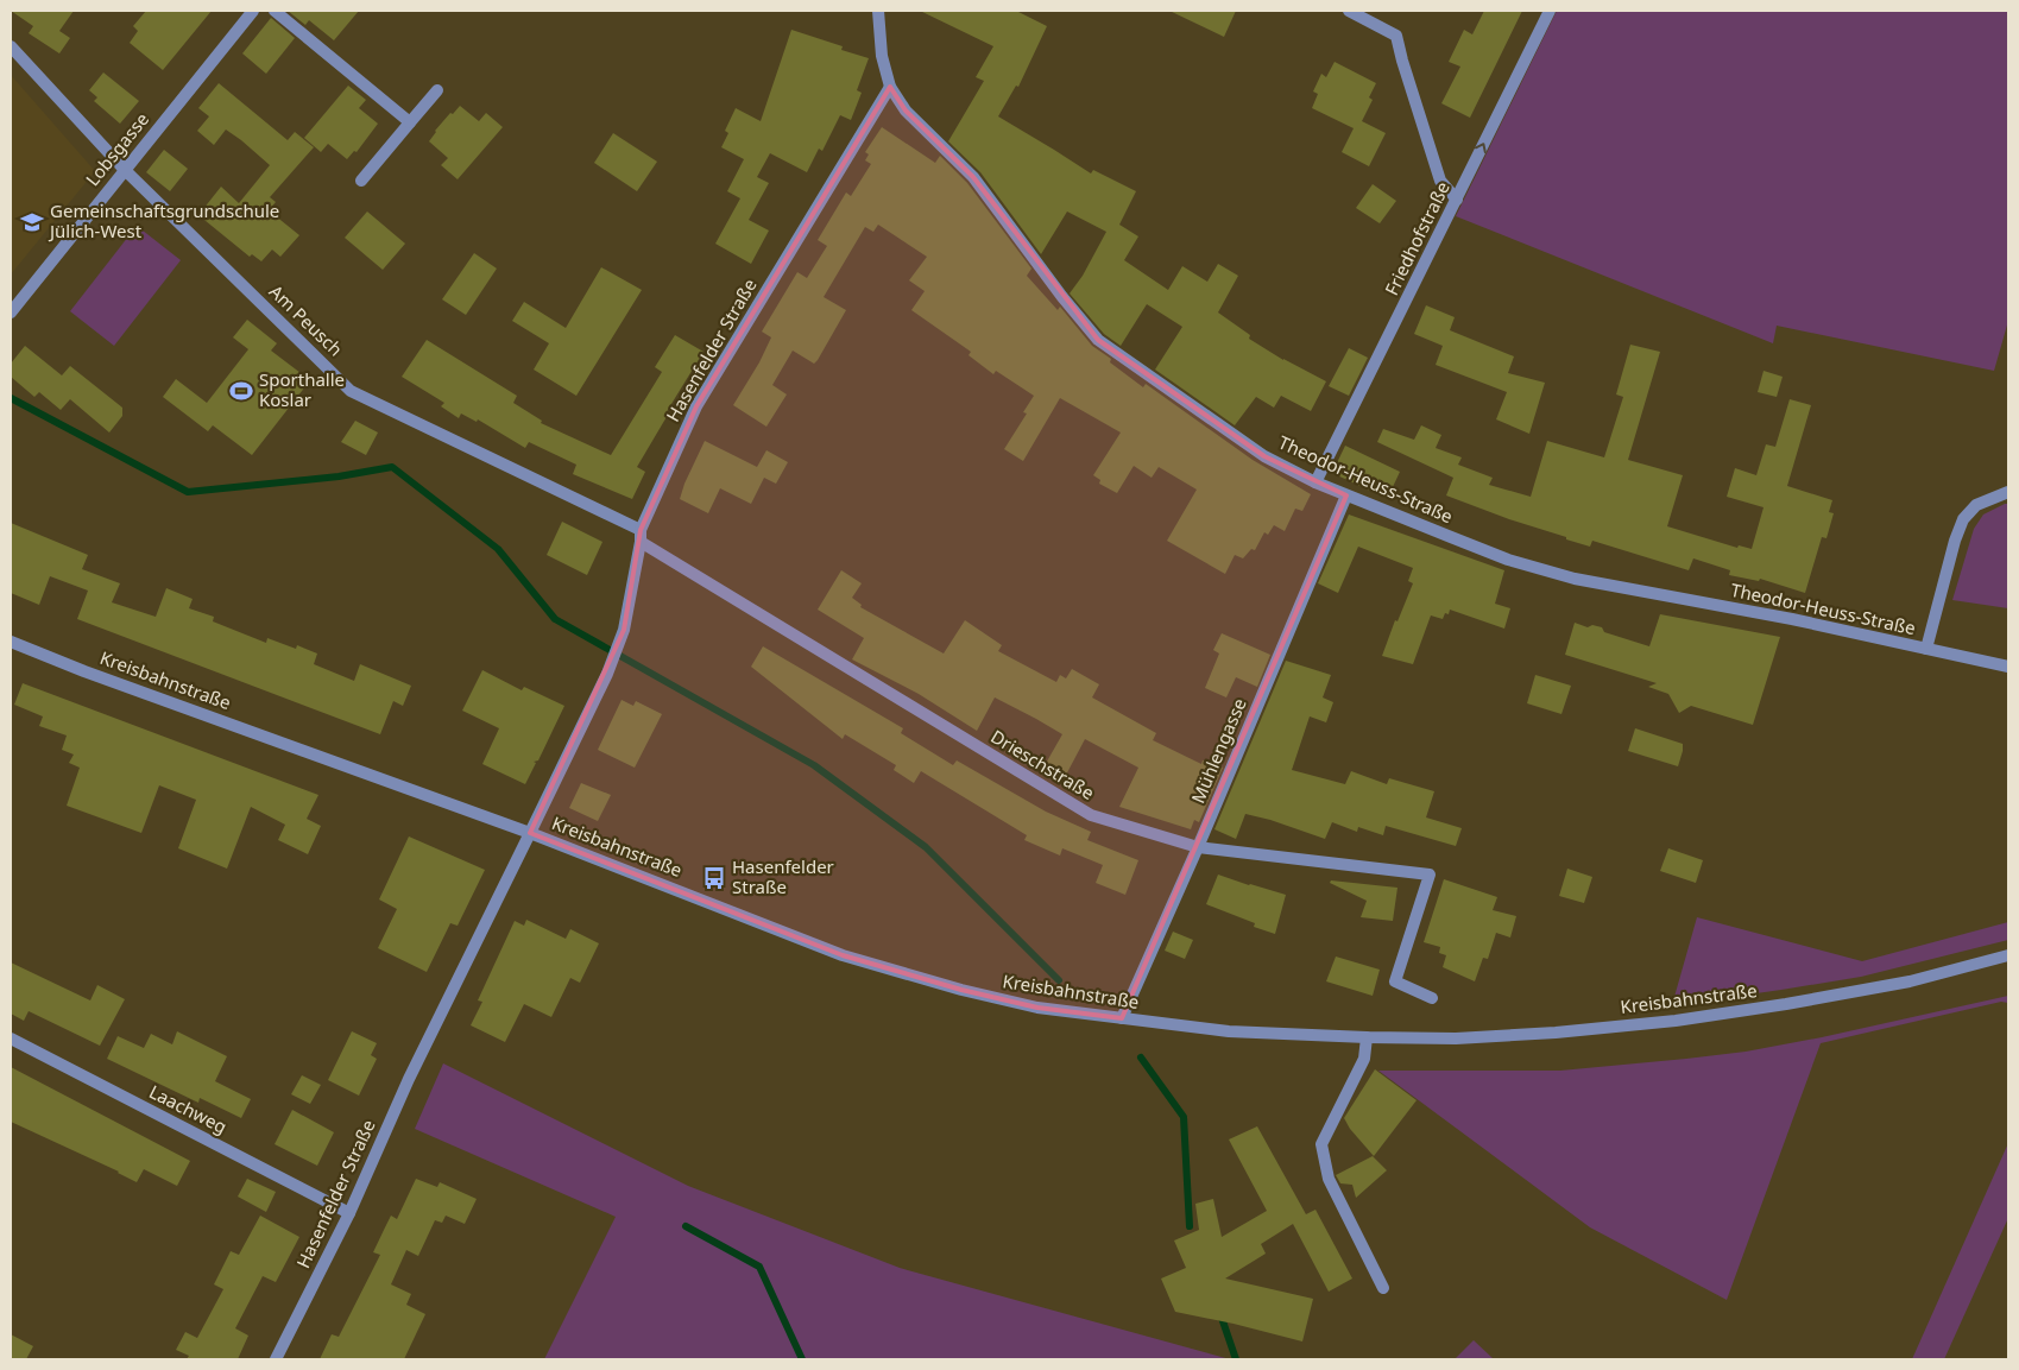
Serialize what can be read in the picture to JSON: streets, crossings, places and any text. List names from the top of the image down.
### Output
{
  "streets": {
    "street": [
      "Lobsgasse",
      "Friedhofstraße",
      "Am Peusch",
      "Hasenfelder Straße",
      "Theodor-Heuss-Straße",
      "Kreisbahnstraße",
      "Mühlengasse",
      "Drieschstraße",
      "Laachweg"
    ]
  },
  "crossings": [
    ["Lobsgasse", "Am Peusch"],
    ["Friedhofstraße", "Theodor-Heuss-Straße"],
    ["Am Peusch", "Hasenfelder Straße"],
    ["Am Peusch", "Drieschstraße"],
    ["Hasenfelder Straße", "Theodor-Heuss-Straße"],
    ["Hasenfelder Straße", "Kreisbahnstraße"],
    ["Hasenfelder Straße", "Drieschstraße"],
    ["Hasenfelder Straße", "Laachweg"],
    ["Theodor-Heuss-Straße", "Mühlengasse"],
    ["Kreisbahnstraße", "Mühlengasse"],
    ["Mühlengasse", "Drieschstraße"]
  ],
  "one_way": ["Friedhofstraße"],
  "places": {
    "school or university": ["Gemeinschaftsgrundschule Jülich-West"],
    "sports": ["Sporthalle Koslar"],
    "bus stop": ["Hasenfelder Straße"]
  }
}
